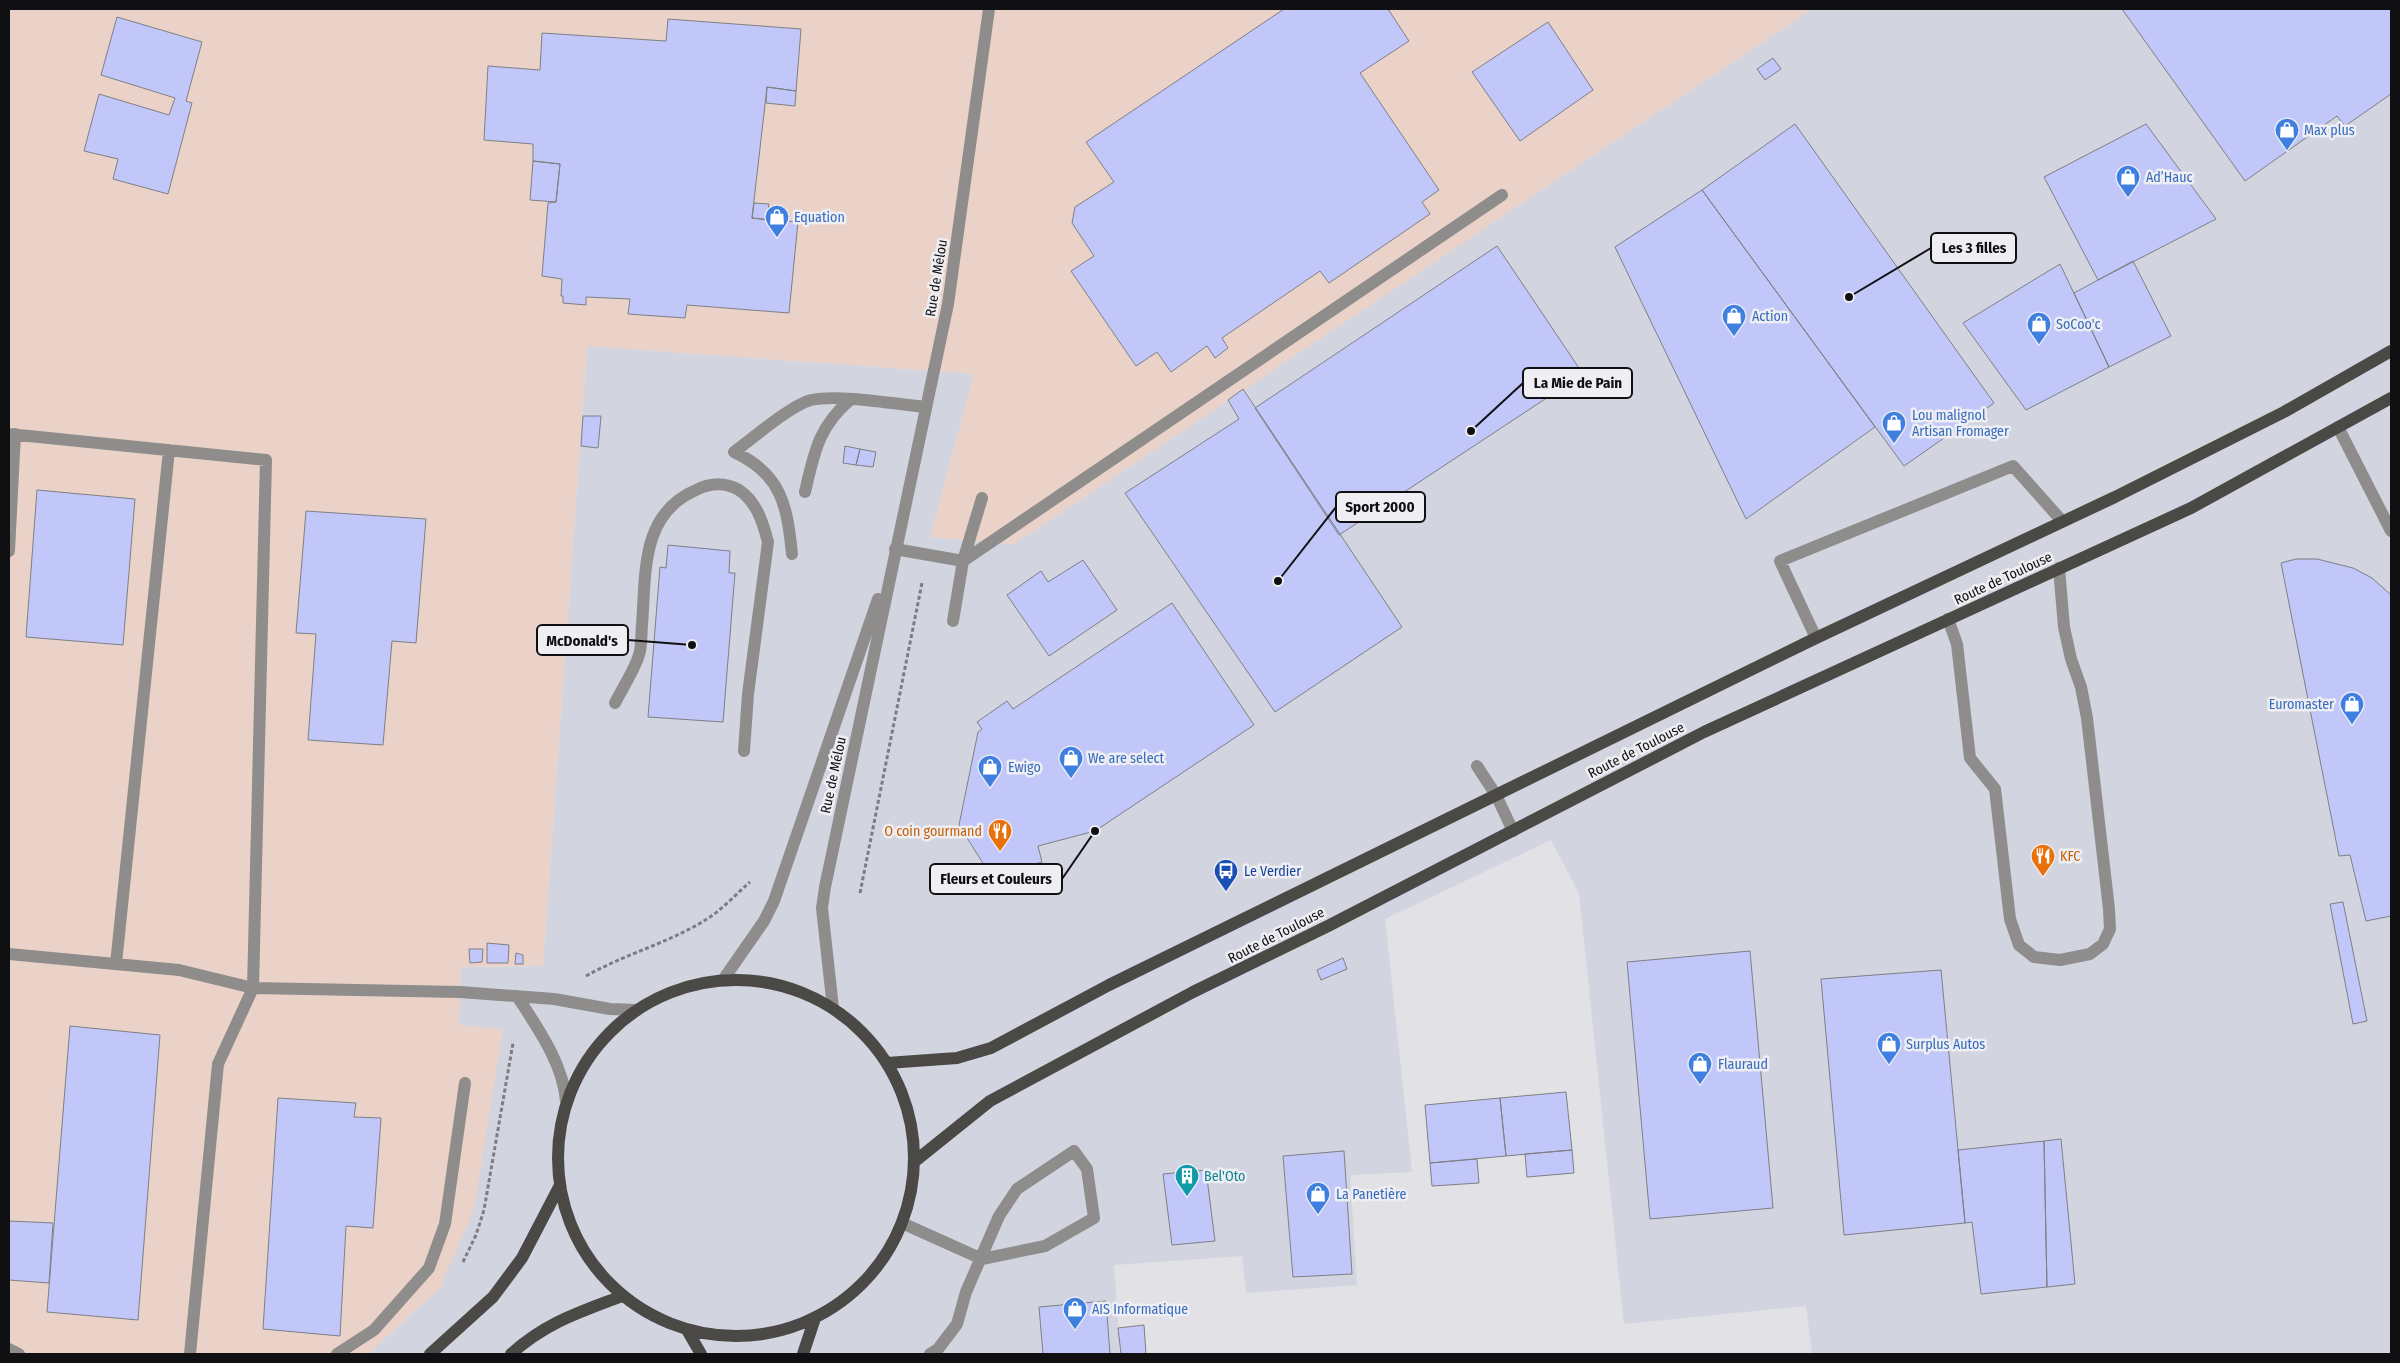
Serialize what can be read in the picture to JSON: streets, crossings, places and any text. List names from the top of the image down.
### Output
{
  "streets": {
    "main road": ["Route de Toulouse"],
    "street": ["Rue de Mélou"]
  },
  "places": {
    "shop": [
      "Max plus",
      "Ad’Hauc",
      "Equation",
      "Action",
      "SoCoo'c",
      "Lou malignol Artisan Fromager",
      "Euromaster",
      "We are select",
      "Ewigo",
      "Surplus Autos",
      "Flauraud",
      "La Panetière",
      "AIS Informatique"
    ],
    "other": [
      "Les 3 filles",
      "La Mie de Pain",
      "Sport 2000",
      "McDonald's",
      "Fleurs et Couleurs"
    ],
    "restaurant": ["O coin gourmand", "KFC"],
    "bus stop": ["Le Verdier"],
    "building": ["Bel'Oto"]
  }
}
